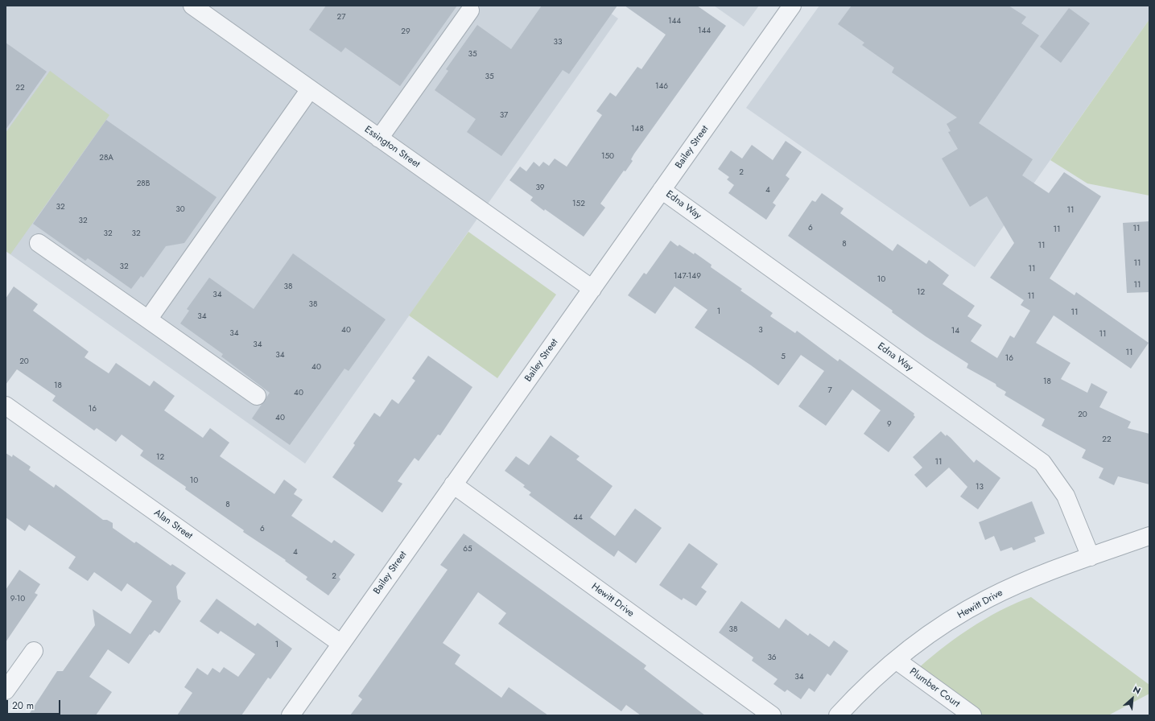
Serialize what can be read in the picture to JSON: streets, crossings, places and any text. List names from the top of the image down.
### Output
{
  "streets": {
    "street": [
      "Essington Street",
      "Bailey Street",
      "Edna Way",
      "Alan Street",
      "Hewitt Drive",
      "Plumber Court"
    ]
  },
  "crossings": [
    ["Essington Street", "Bailey Street"],
    ["Bailey Street", "Edna Way"],
    ["Bailey Street", "Alan Street"],
    ["Bailey Street", "Hewitt Drive"],
    ["Edna Way", "Hewitt Drive"],
    ["Hewitt Drive", "Plumber Court"]
  ],
  "house_numbers": [
    "27",
    "144",
    "144",
    "29",
    "33",
    "35",
    "35",
    "146",
    "22",
    "37",
    "148",
    "150",
    "28A",
    "2",
    "28B",
    "39",
    "4",
    "152",
    "32",
    "30",
    "11",
    "32",
    "6",
    "11",
    "11",
    "32",
    "32",
    "8",
    "11",
    "11",
    "32",
    "11",
    "147-149",
    "10",
    "11",
    "38",
    "12",
    "34",
    "11",
    "38",
    "1",
    "11",
    "34",
    "40",
    "3",
    "14",
    "34",
    "11",
    "34",
    "11",
    "34",
    "5",
    "16",
    "20",
    "40",
    "18",
    "18",
    "7",
    "40",
    "16",
    "20",
    "40",
    "9",
    "22",
    "12",
    "11",
    "10",
    "13",
    "8",
    "44",
    "6",
    "65",
    "4",
    "2",
    "9-10",
    "38",
    "1",
    "36",
    "34"
  ],
  "scale_bar": "20 m",
  "north": "top right"
}
